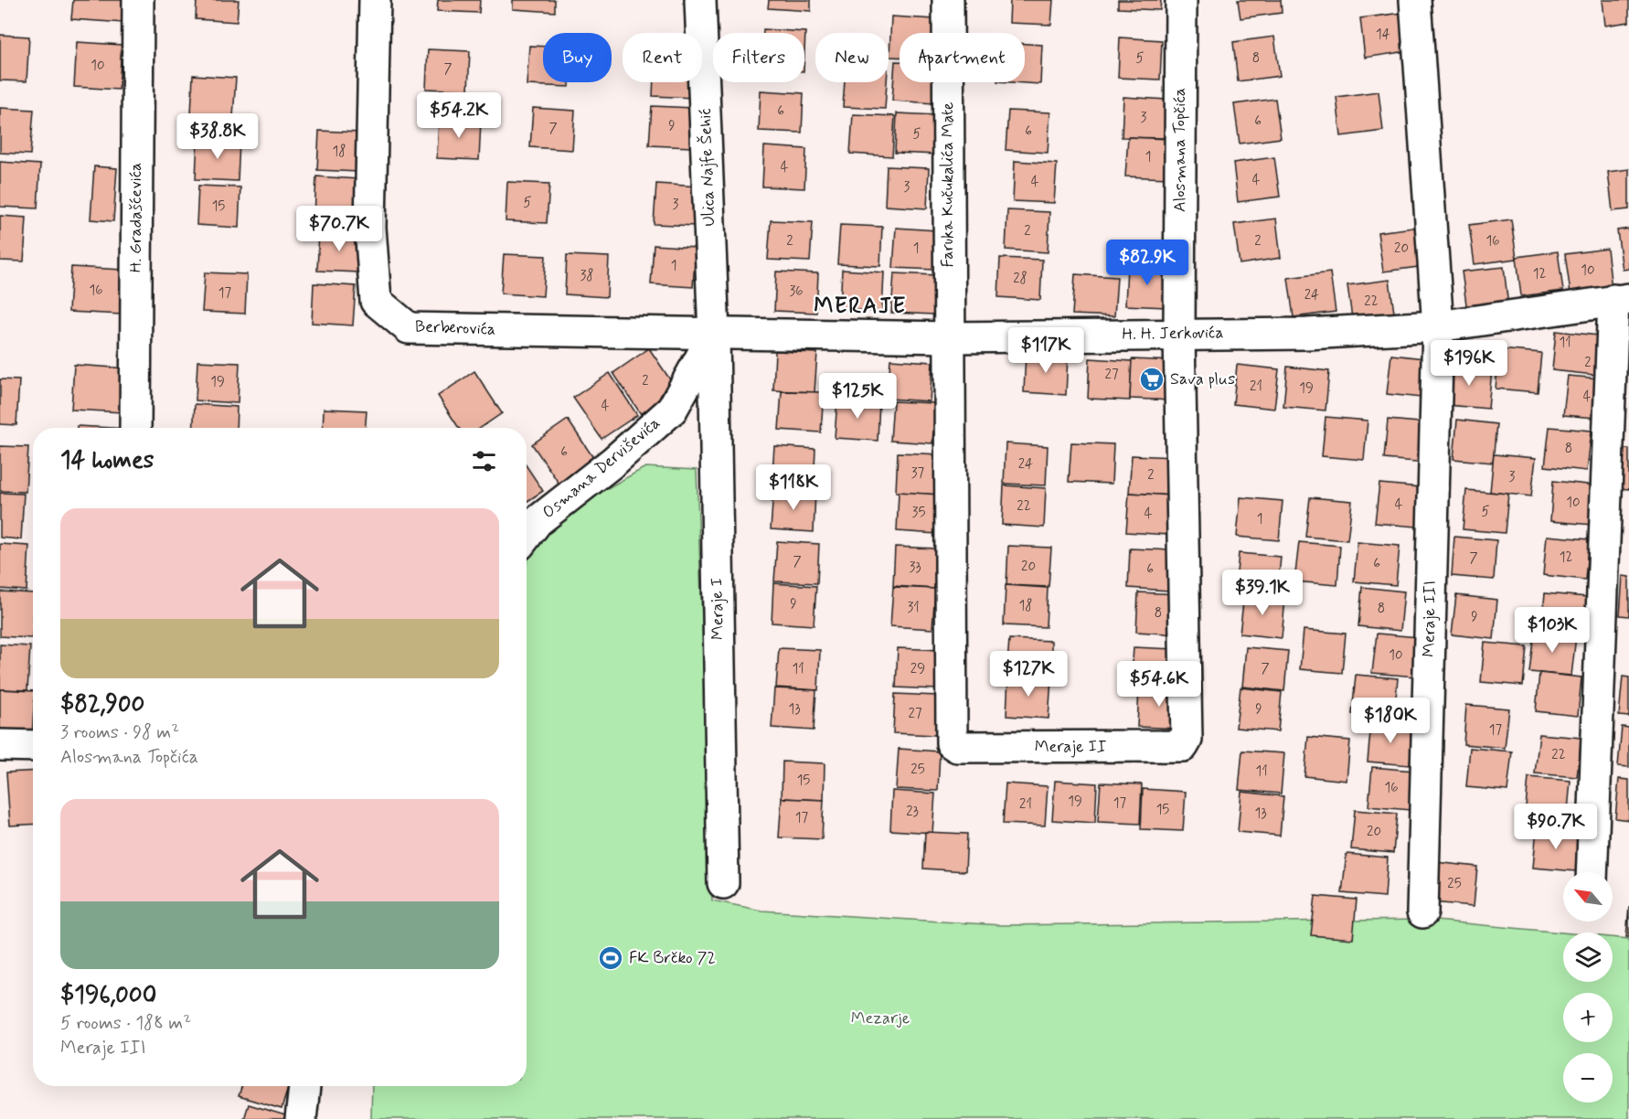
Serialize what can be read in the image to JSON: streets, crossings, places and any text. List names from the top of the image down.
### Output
{
  "streets": {
    "street": [
      "Alosmana Topčića",
      "Ulica Najfe Šehić",
      "Faruka Kučukalića Mate",
      "H. Gradašćevića",
      "Berberovića",
      "H. H. Jerkovića",
      "Osmana Derviševića",
      "Meraje I",
      "Meraje III",
      "Meraje II"
    ]
  },
  "crossings": [
    ["Alosmana Topčića", "H. H. Jerkovića"],
    ["Alosmana Topčića", "Meraje II"],
    ["Ulica Najfe Šehić", "Berberovića"],
    ["Ulica Najfe Šehić", "H. H. Jerkovića"],
    ["Ulica Najfe Šehić", "Osmana Derviševića"],
    ["Ulica Najfe Šehić", "Meraje I"],
    ["Faruka Kučukalića Mate", "H. H. Jerkovića"],
    ["Faruka Kučukalića Mate", "Meraje II"],
    ["Berberovića", "H. H. Jerkovića"],
    ["Berberovića", "Osmana Derviševića"],
    ["Berberovića", "Meraje I"],
    ["H. H. Jerkovića", "Osmana Derviševića"],
    ["H. H. Jerkovića", "Meraje I"],
    ["H. H. Jerkovića", "Meraje III"],
    ["H. H. Jerkovića", "Meraje II"],
    ["Osmana Derviševića", "Meraje I"]
  ],
  "districts": ["MERAJE"],
  "parks": ["Mezarje"],
  "places": {
    "supermarket": ["Sava plus"],
    "sports": ["FK Brčko 72"]
  },
  "house_numbers": [
    "14",
    "5",
    "8",
    "10",
    "7",
    "6",
    "3",
    "6",
    "9",
    "7",
    "6",
    "5",
    "18",
    "1",
    "4",
    "4",
    "4",
    "3",
    "5",
    "3",
    "15",
    "2",
    "2",
    "2",
    "16",
    "1",
    "20",
    "1",
    "10",
    "12",
    "38",
    "28",
    "16",
    "36",
    "17",
    "24",
    "22",
    "11",
    "2",
    "27",
    "2",
    "19",
    "21",
    "19",
    "4",
    "4",
    "8",
    "6",
    "24",
    "37",
    "2",
    "3",
    "10",
    "4",
    "22",
    "5",
    "35",
    "4",
    "1",
    "12",
    "7",
    "7",
    "6",
    "20",
    "33",
    "6",
    "9",
    "18",
    "31",
    "8",
    "8",
    "9",
    "10",
    "11",
    "29",
    "7",
    "13",
    "9",
    "27",
    "17",
    "22",
    "25",
    "11",
    "15",
    "16",
    "19",
    "17",
    "21",
    "15",
    "23",
    "13",
    "17",
    "20",
    "25"
  ],
  "north": "top left",
  "page": {
    "chip": [
      "Buy",
      "Rent",
      "Filters",
      "New",
      "Apartment"
    ],
    "price": [
      "$54.2K",
      "$38.8K",
      "$70.7K",
      "$82.9K",
      "$117K",
      "$196K",
      "$125K",
      "$118K",
      "$39.1K",
      "$103K",
      "$127K",
      "$54.6K",
      "$180K",
      "$90.7K"
    ],
    "heading": "14 homes",
    "list": [
      {
        "name": "$82,900",
        "note": "3 rooms · 98 m² · Alosmana Topčića"
      },
      {
        "name": "$196,000",
        "note": "5 rooms · 188 m² · Meraje III"
      }
    ],
    "map_buttons": ["+", "−"]
  }
}
